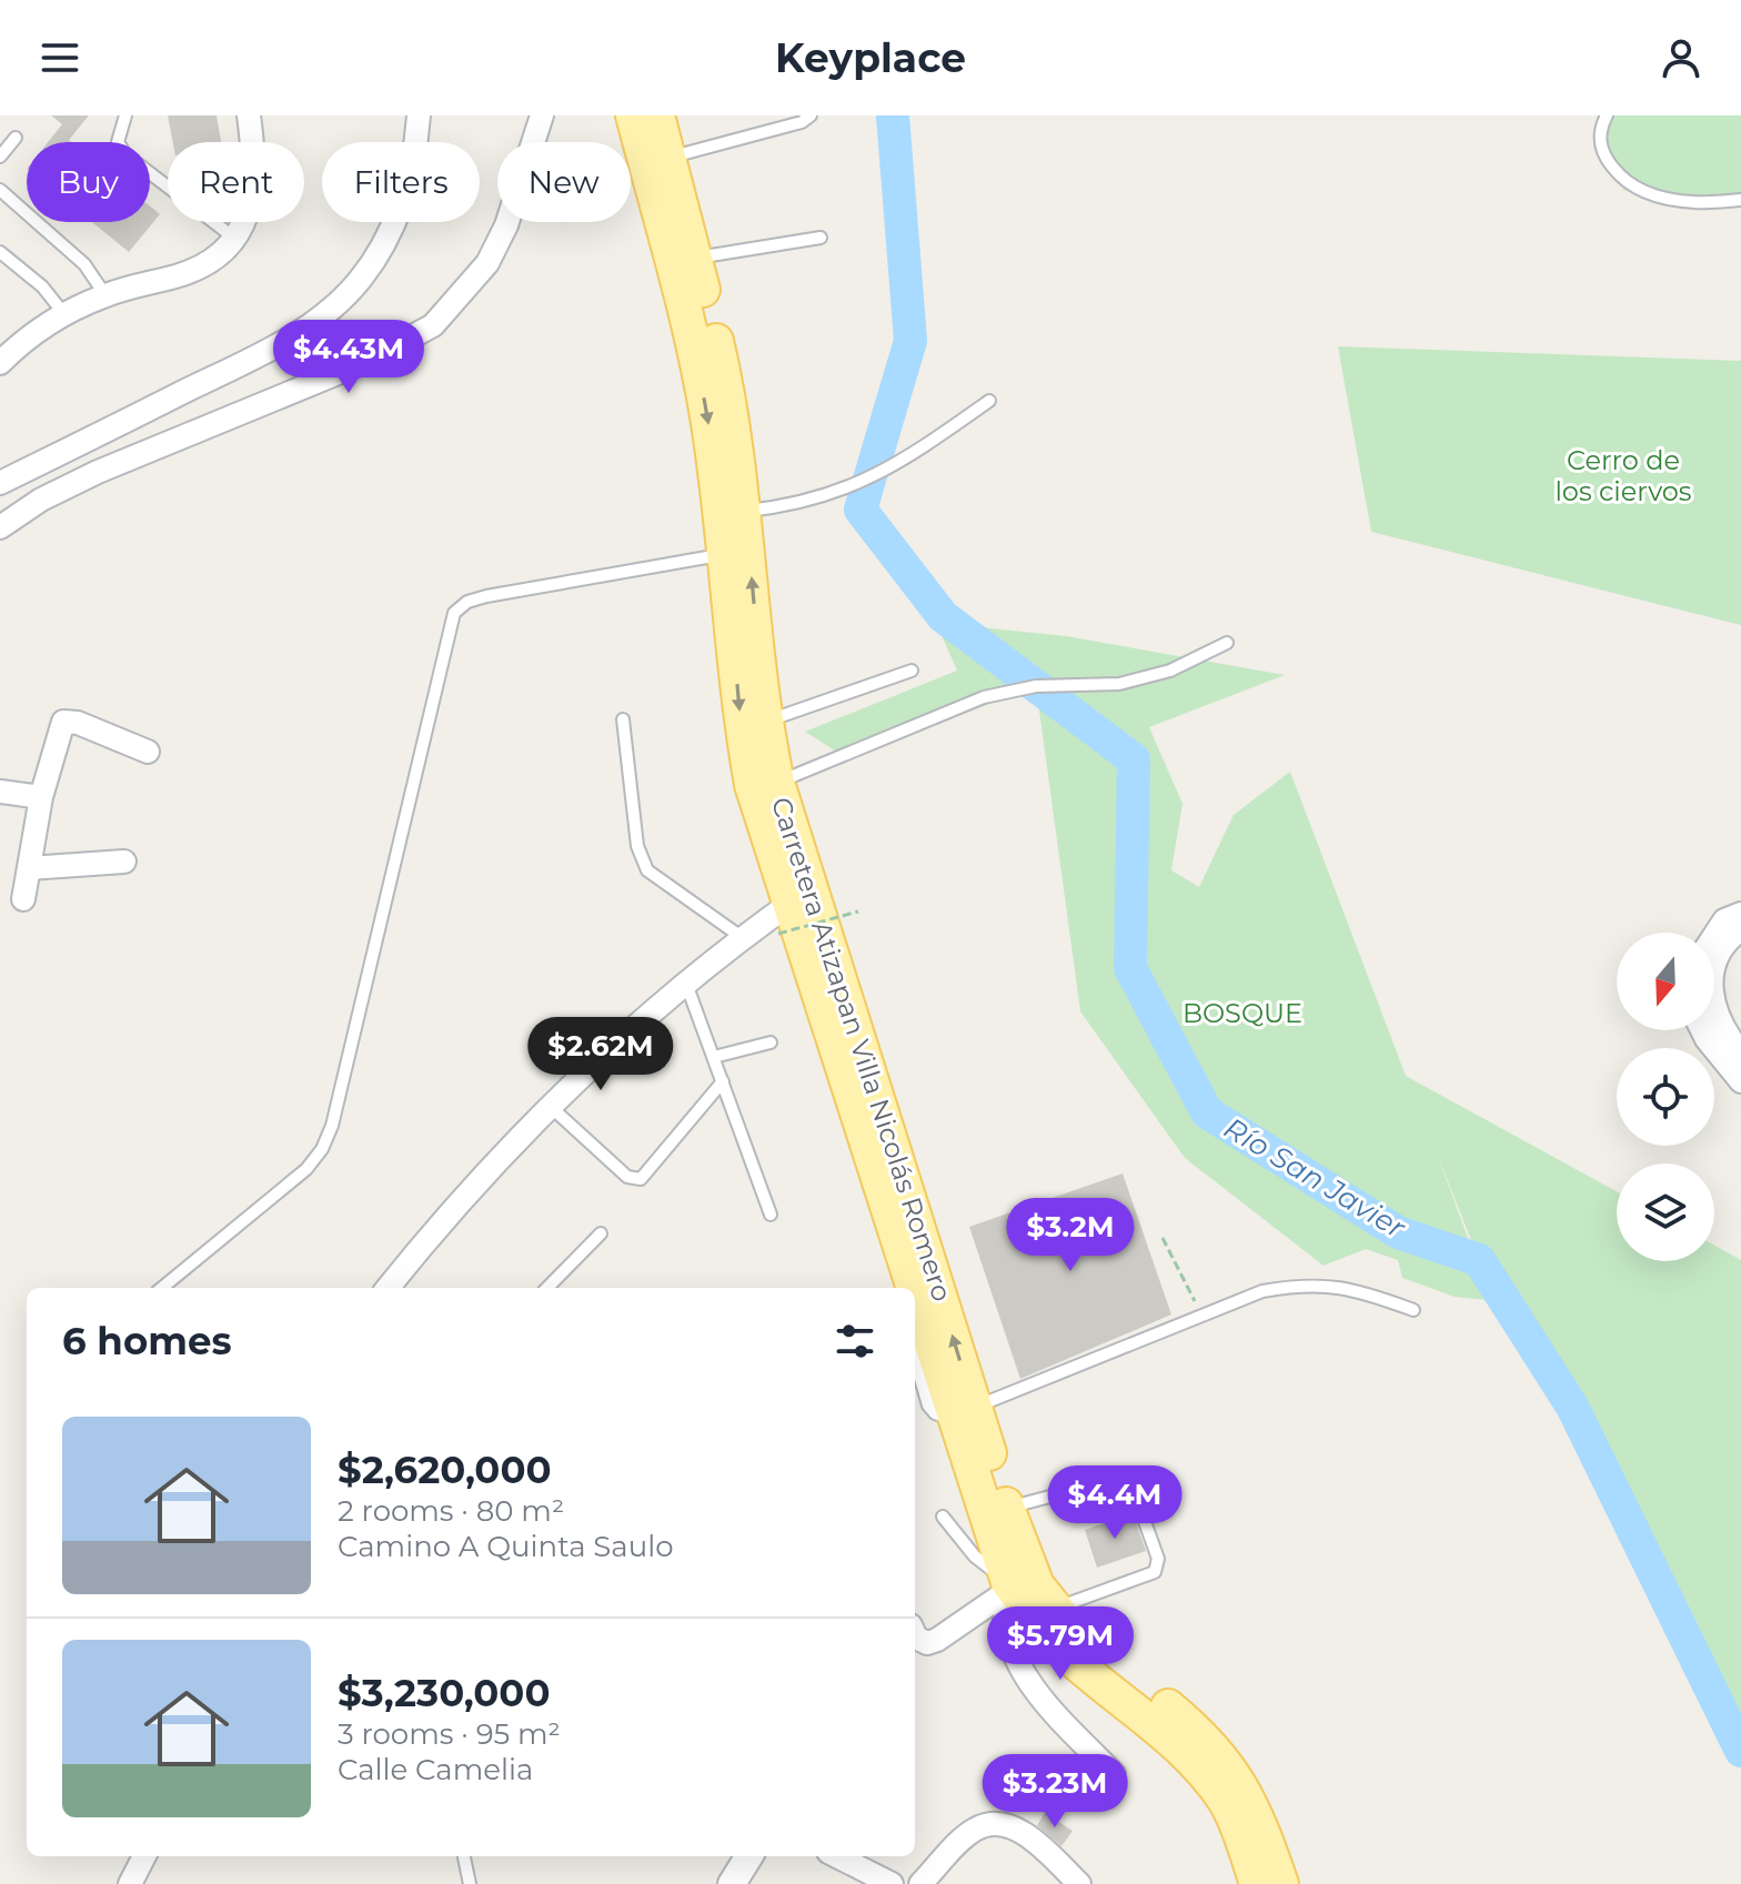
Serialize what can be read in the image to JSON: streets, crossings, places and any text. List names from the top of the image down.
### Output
{
  "streets": {
    "main road": ["Carretera Atizapan Villa Nicolás Romero"]
  },
  "water": ["Río San Javier"],
  "parks": ["Cerro de los ciervos", "BOSQUE"],
  "north": "bottom",
  "page": {
    "header": "Keyplace",
    "chip": [
      "Buy",
      "Rent",
      "Filters",
      "New"
    ],
    "price": [
      "$4.43M",
      "$2.62M",
      "$3.2M",
      "$4.4M",
      "$5.79M",
      "$3.23M"
    ],
    "heading": "6 homes",
    "list": [
      {
        "name": "$2,620,000",
        "note": "2 rooms · 80 m² · Camino A Quinta Saulo"
      },
      {
        "name": "$3,230,000",
        "note": "3 rooms · 95 m² · Calle Camelia"
      }
    ]
  }
}
